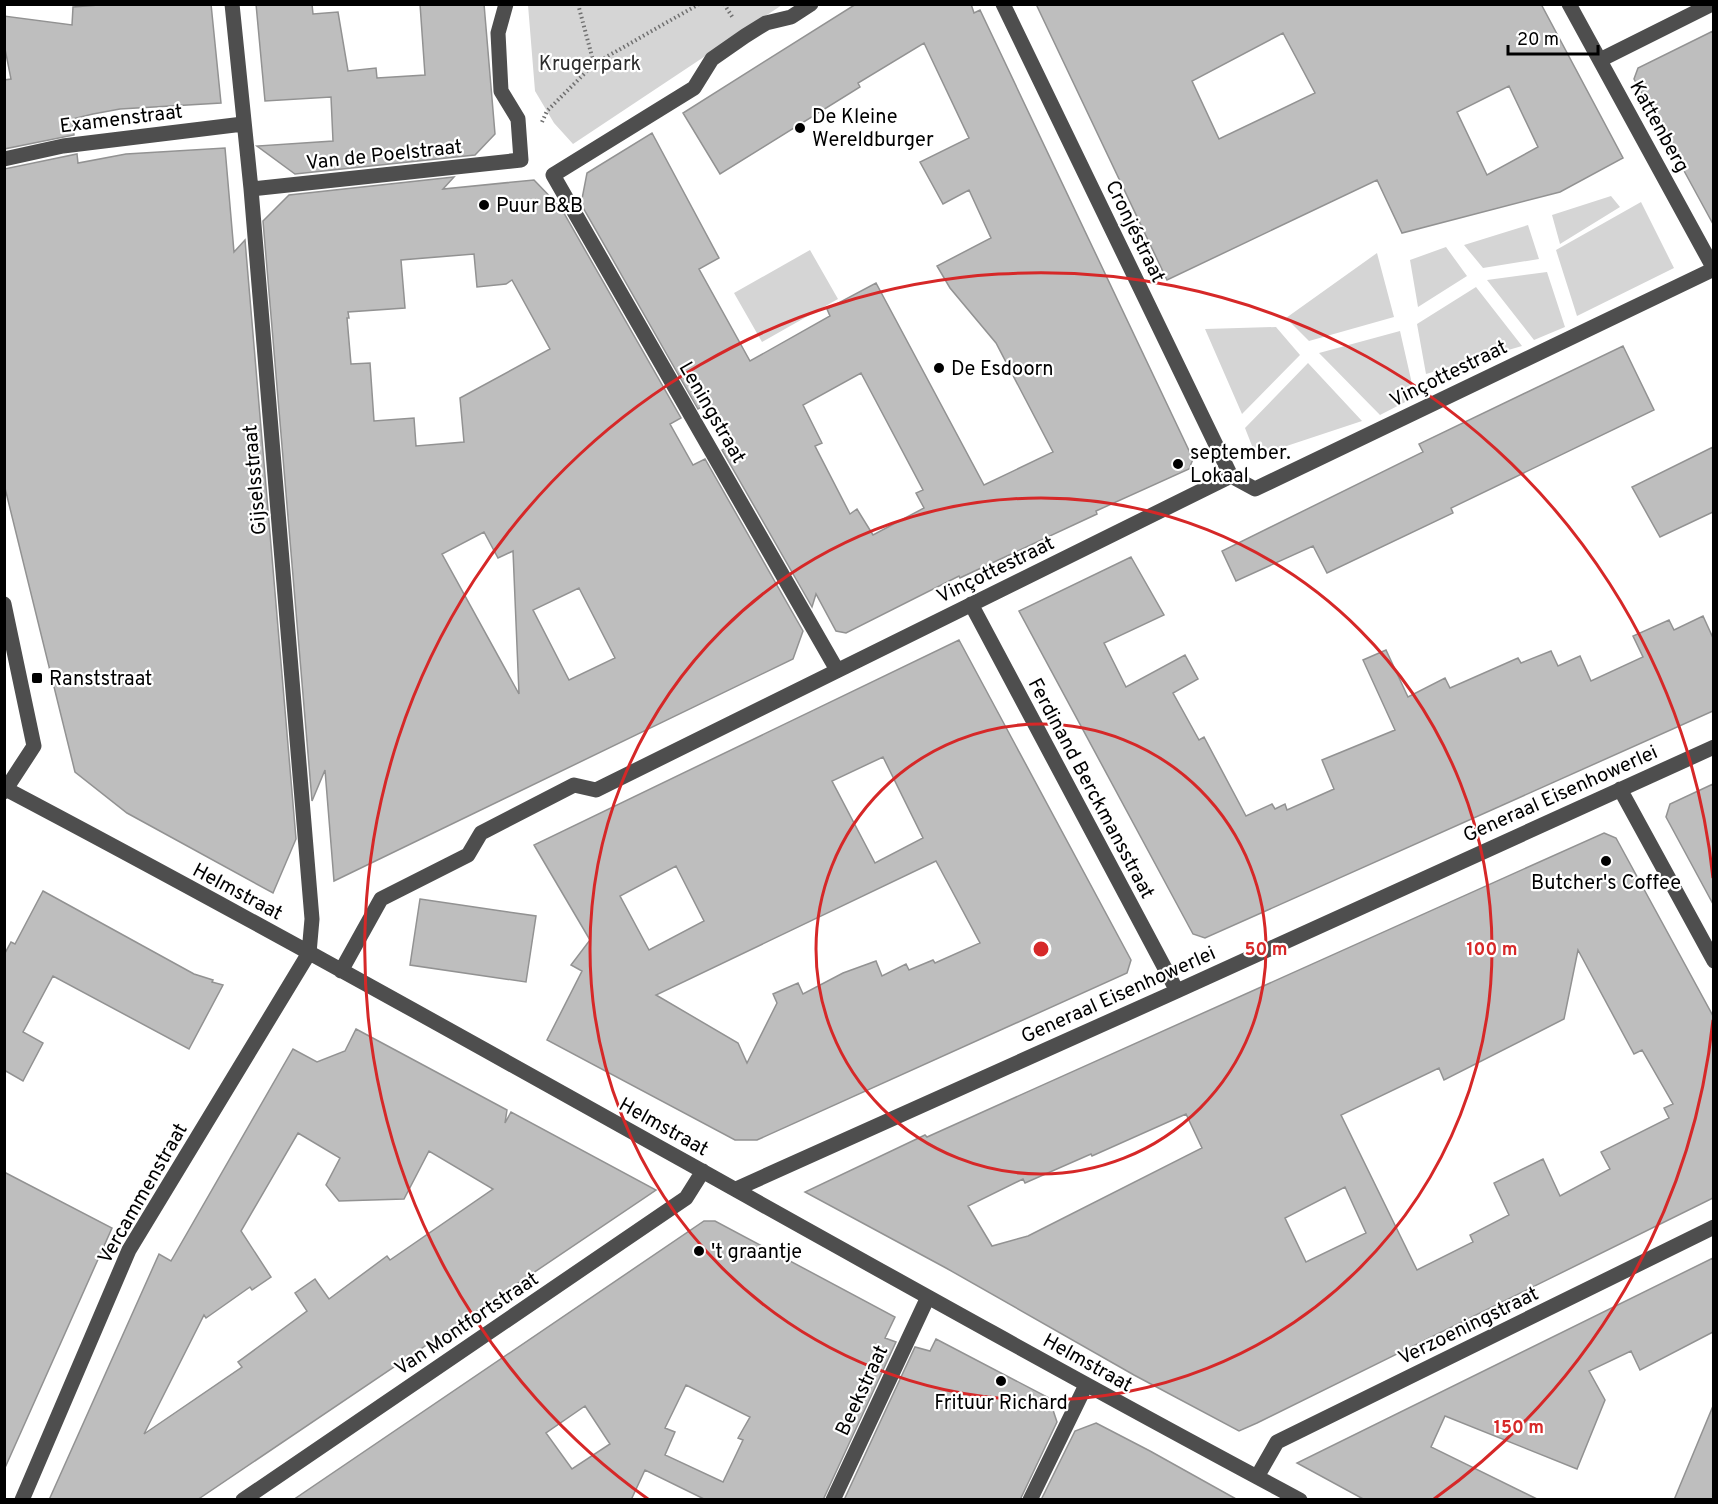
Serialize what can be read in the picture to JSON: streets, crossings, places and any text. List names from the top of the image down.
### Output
{
  "streets": {
    "street": [
      "Examenstraat",
      "Kattenberg",
      "Van de Poelstraat",
      "Cronjéstraat",
      "Vinçottestraat",
      "Leningstraat",
      "Gijselsstraat",
      "Ferdinand Berckmansstraat",
      "Generaal Eisenhowerlei",
      "Helmstraat",
      "Vercammenstraat",
      "Van Montfortstraat",
      "Verzoeningstraat",
      "Beekstraat"
    ]
  },
  "crossings": [
    ["Examenstraat", "Gijselsstraat"],
    ["Kattenberg", "Vinçottestraat"],
    ["Van de Poelstraat", "Gijselsstraat"],
    ["Cronjéstraat", "Vinçottestraat"],
    ["Vinçottestraat", "Leningstraat"],
    ["Vinçottestraat", "Ferdinand Berckmansstraat"],
    ["Vinçottestraat", "Helmstraat"],
    ["Gijselsstraat", "Helmstraat"],
    ["Gijselsstraat", "Vercammenstraat"],
    ["Ferdinand Berckmansstraat", "Generaal Eisenhowerlei"],
    ["Generaal Eisenhowerlei", "Helmstraat"],
    ["Helmstraat", "Vercammenstraat"],
    ["Helmstraat", "Van Montfortstraat"],
    ["Helmstraat", "Verzoeningstraat"],
    ["Helmstraat", "Beekstraat"]
  ],
  "parks": ["Krugerpark"],
  "places": {
    "other": [
      "De Kleine Wereldburger",
      "Puur B&B",
      "De Esdoorn",
      "september. Lokaal",
      "Butcher's Coffee",
      "'t graantje",
      "Frituur Richard"
    ],
    "transit": ["Ranststraat"]
  },
  "scale_bar": "20 m",
  "rings": ["50 m", "100 m", "150 m"]
}
